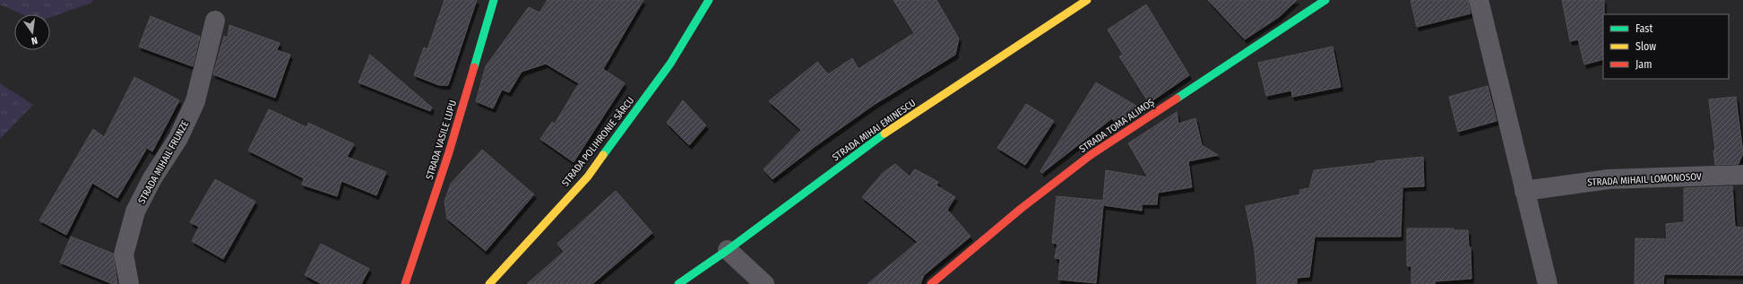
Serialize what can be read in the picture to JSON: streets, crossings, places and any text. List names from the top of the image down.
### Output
{
  "streets": {
    "street": [
      "STRADA TOMA ALIMOȘ",
      "STRADA MIHAI EMINESCU",
      "STRADA VASILE LUPU",
      "STRADA POLIHRONIE SÂRCU",
      "STRADA MIHAIL FRUNZE",
      "STRADA MIHAIL LOMONOSOV"
    ]
  },
  "legend": ["Fast", "Slow", "Jam"],
  "north": "bottom"
}
